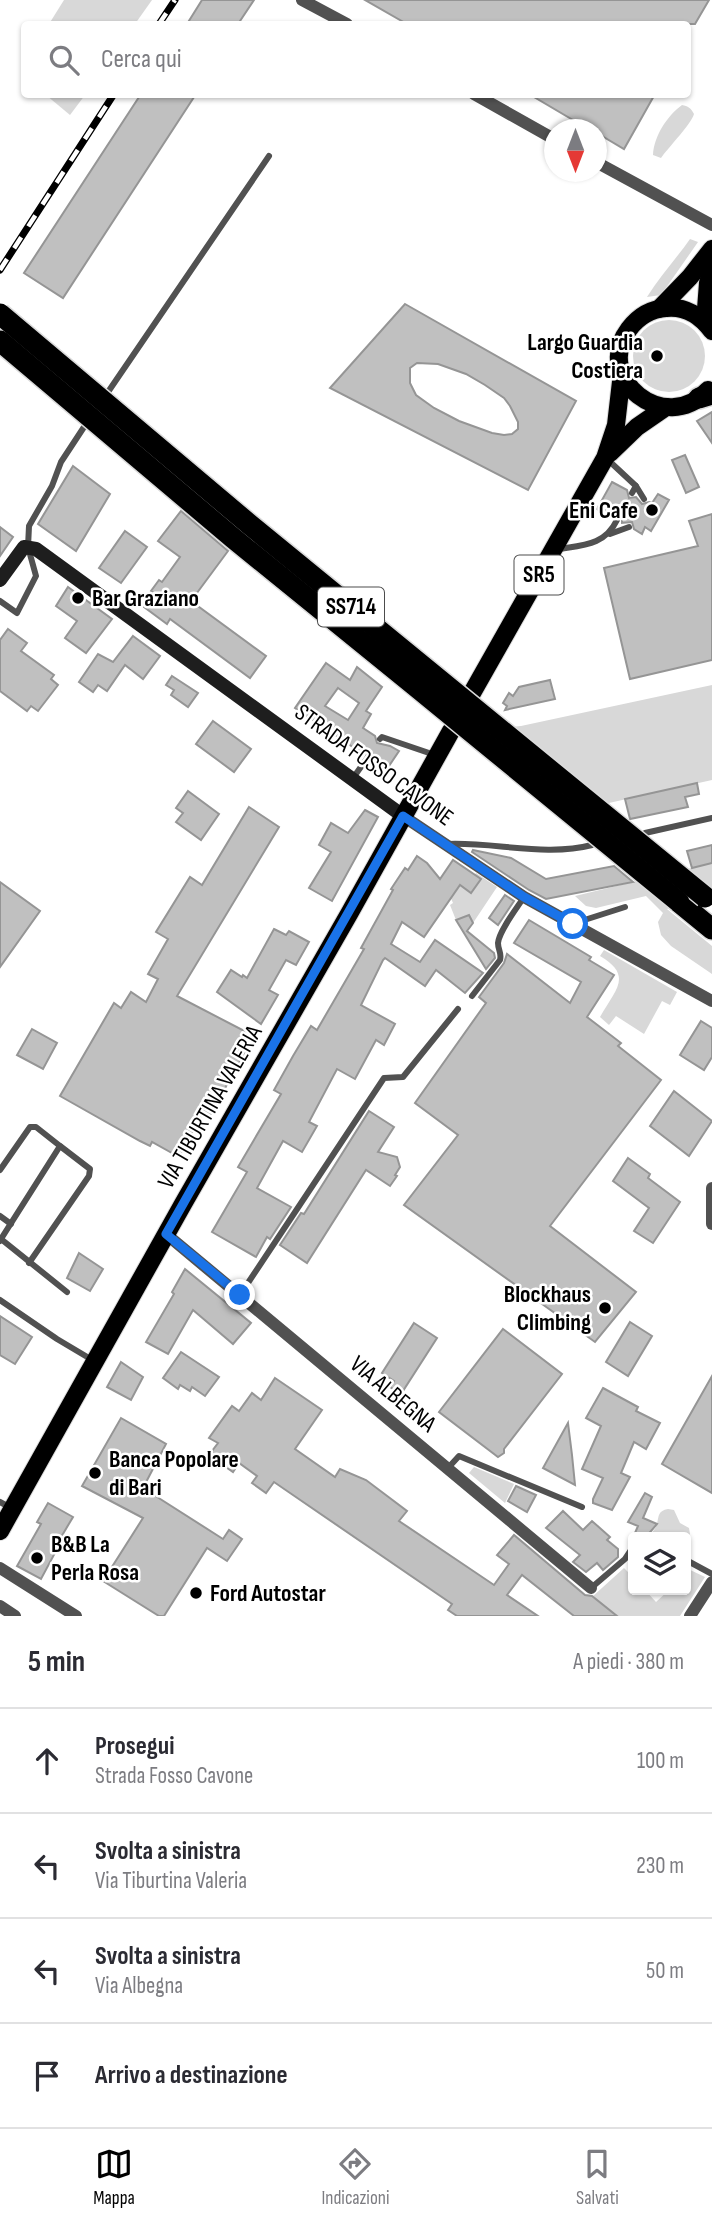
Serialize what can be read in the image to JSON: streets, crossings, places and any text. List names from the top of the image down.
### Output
{
  "streets": {
    "highway": ["SS714"],
    "main road": ["SR5", "VIA TIBURTINA VALERIA"],
    "street": ["STRADA FOSSO CAVONE", "VIA ALBEGNA"]
  },
  "crossings": [
    ["STRADA FOSSO CAVONE", "VIA TIBURTINA VALERIA"],
    ["VIA TIBURTINA VALERIA", "VIA ALBEGNA"]
  ],
  "places": [
    "Largo Guardia Costiera",
    "Eni Cafe",
    "Bar Graziano",
    "Blockhaus Climbing",
    "Banca Popolare di Bari",
    "B&B La Perla Rosa",
    "Ford Autostar"
  ],
  "north": "bottom",
  "page": {
    "search": "Cerca qui",
    "heading": ["5 min", "A piedi · 380 m"],
    "list": [
      ["Prosegui", "Strada Fosso Cavone", "100 m"],
      ["Svolta a sinistra", "Via Tiburtina Valeria", "230 m"],
      ["Svolta a sinistra", "Via Albegna", "50 m"],
      "Arrivo a destinazione"
    ],
    "nav": ["Mappa", "Indicazioni", "Salvati"]
  }
}
